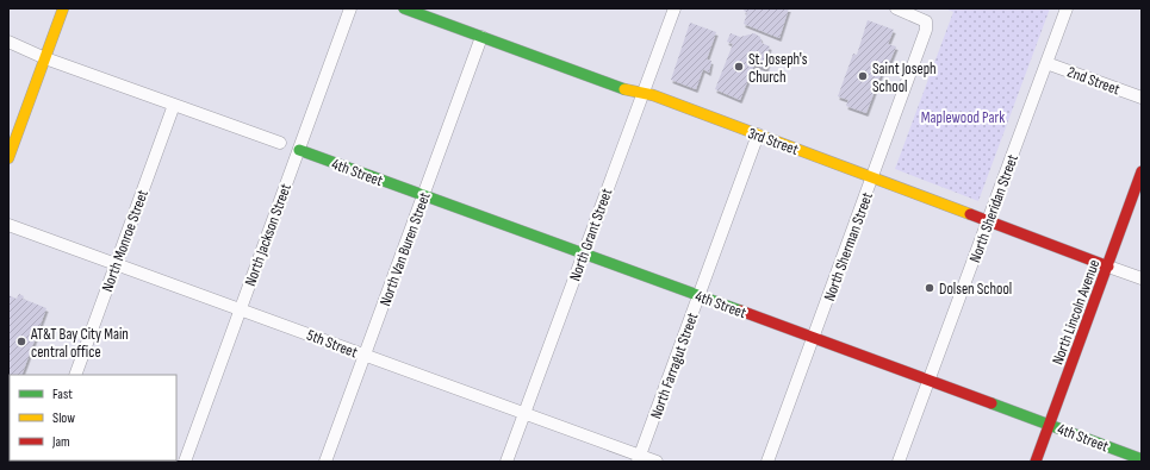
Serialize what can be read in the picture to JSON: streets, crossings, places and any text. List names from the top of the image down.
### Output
{
  "streets": {
    "main road": ["3rd Street", "4th Street", "North Lincoln Avenue"],
    "street": [
      "2nd Street",
      "North Sheridan Street",
      "North Jackson Street",
      "North Grant Street",
      "North Monroe Street",
      "North Sherman Street",
      "North Van Buren Street",
      "5th Street",
      "North Farragut Street"
    ]
  },
  "crossings": [
    ["2nd Street", "North Sheridan Street"],
    ["3rd Street", "North Sheridan Street"],
    ["3rd Street", "North Grant Street"],
    ["3rd Street", "North Sherman Street"],
    ["3rd Street", "North Van Buren Street"],
    ["3rd Street", "North Lincoln Avenue"],
    ["3rd Street", "North Farragut Street"],
    ["4th Street", "North Sheridan Street"],
    ["4th Street", "North Jackson Street"],
    ["4th Street", "North Grant Street"],
    ["4th Street", "North Sherman Street"],
    ["4th Street", "North Van Buren Street"],
    ["4th Street", "North Lincoln Avenue"],
    ["4th Street", "North Farragut Street"],
    ["North Jackson Street", "5th Street"],
    ["North Grant Street", "5th Street"],
    ["North Monroe Street", "5th Street"],
    ["North Van Buren Street", "5th Street"],
    ["5th Street", "North Farragut Street"]
  ],
  "parks": ["Maplewood Park"],
  "places": [
    "St. Joseph's Church",
    "Saint Joseph School",
    "Dolsen School",
    "AT&T Bay City Main central office"
  ],
  "legend": ["Fast", "Slow", "Jam"]
}
